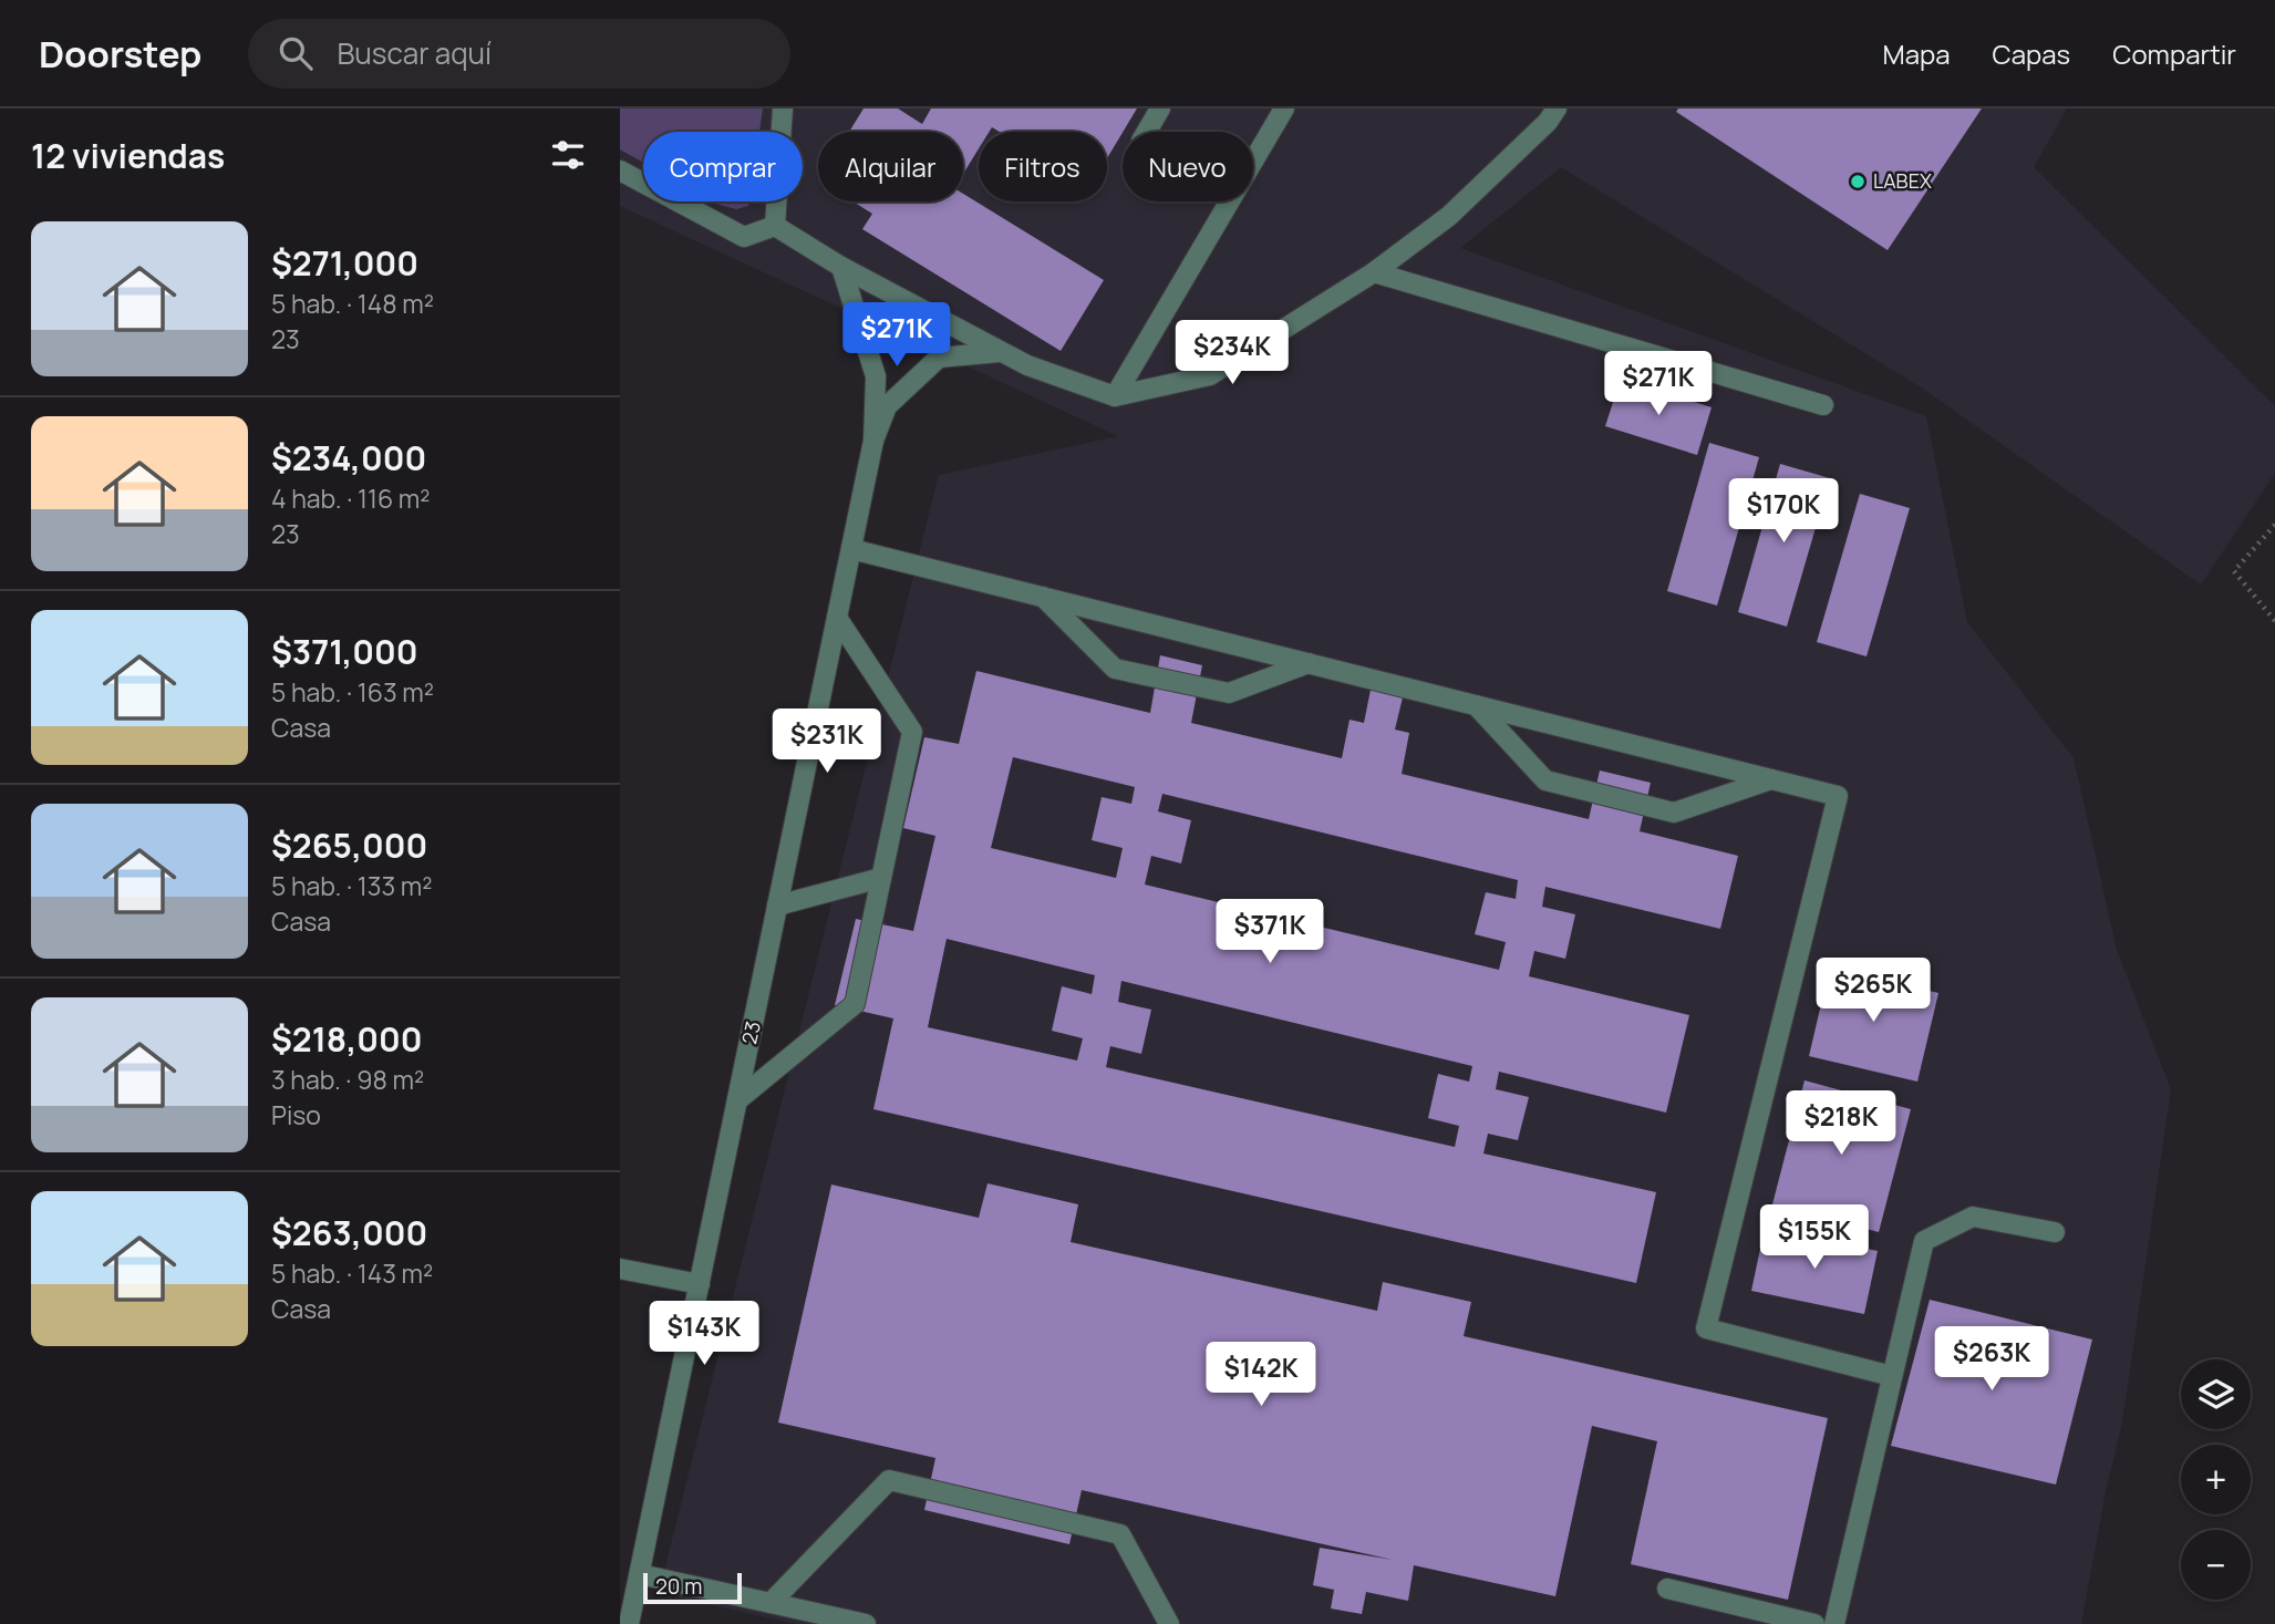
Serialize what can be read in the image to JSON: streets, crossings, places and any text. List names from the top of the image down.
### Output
{
  "streets": {
    "street": ["23"]
  },
  "places": ["LABEX"],
  "scale_bar": "20 m",
  "page": {
    "header": "Doorstep",
    "search": "Buscar aquí",
    "nav": ["Mapa", "Capas", "Compartir"],
    "heading": "12 viviendas",
    "chip": [
      "Comprar",
      "Alquilar",
      "Filtros",
      "Nuevo"
    ],
    "list": [
      {
        "name": "$271,000",
        "note": "5 hab. · 148 m² · 23"
      },
      {
        "name": "$234,000",
        "note": "4 hab. · 116 m² · 23"
      },
      {
        "name": "$371,000",
        "note": "5 hab. · 163 m² · Casa"
      },
      {
        "name": "$265,000",
        "note": "5 hab. · 133 m² · Casa"
      },
      {
        "name": "$218,000",
        "note": "3 hab. · 98 m² · Piso"
      },
      {
        "name": "$263,000",
        "note": "5 hab. · 143 m² · Casa"
      }
    ],
    "price": [
      "$271K",
      "$234K",
      "$271K",
      "$170K",
      "$231K",
      "$371K",
      "$265K",
      "$218K",
      "$155K",
      "$143K",
      "$263K",
      "$142K"
    ],
    "map_buttons": ["+", "−"],
    "scale": "20 m"
  }
}
